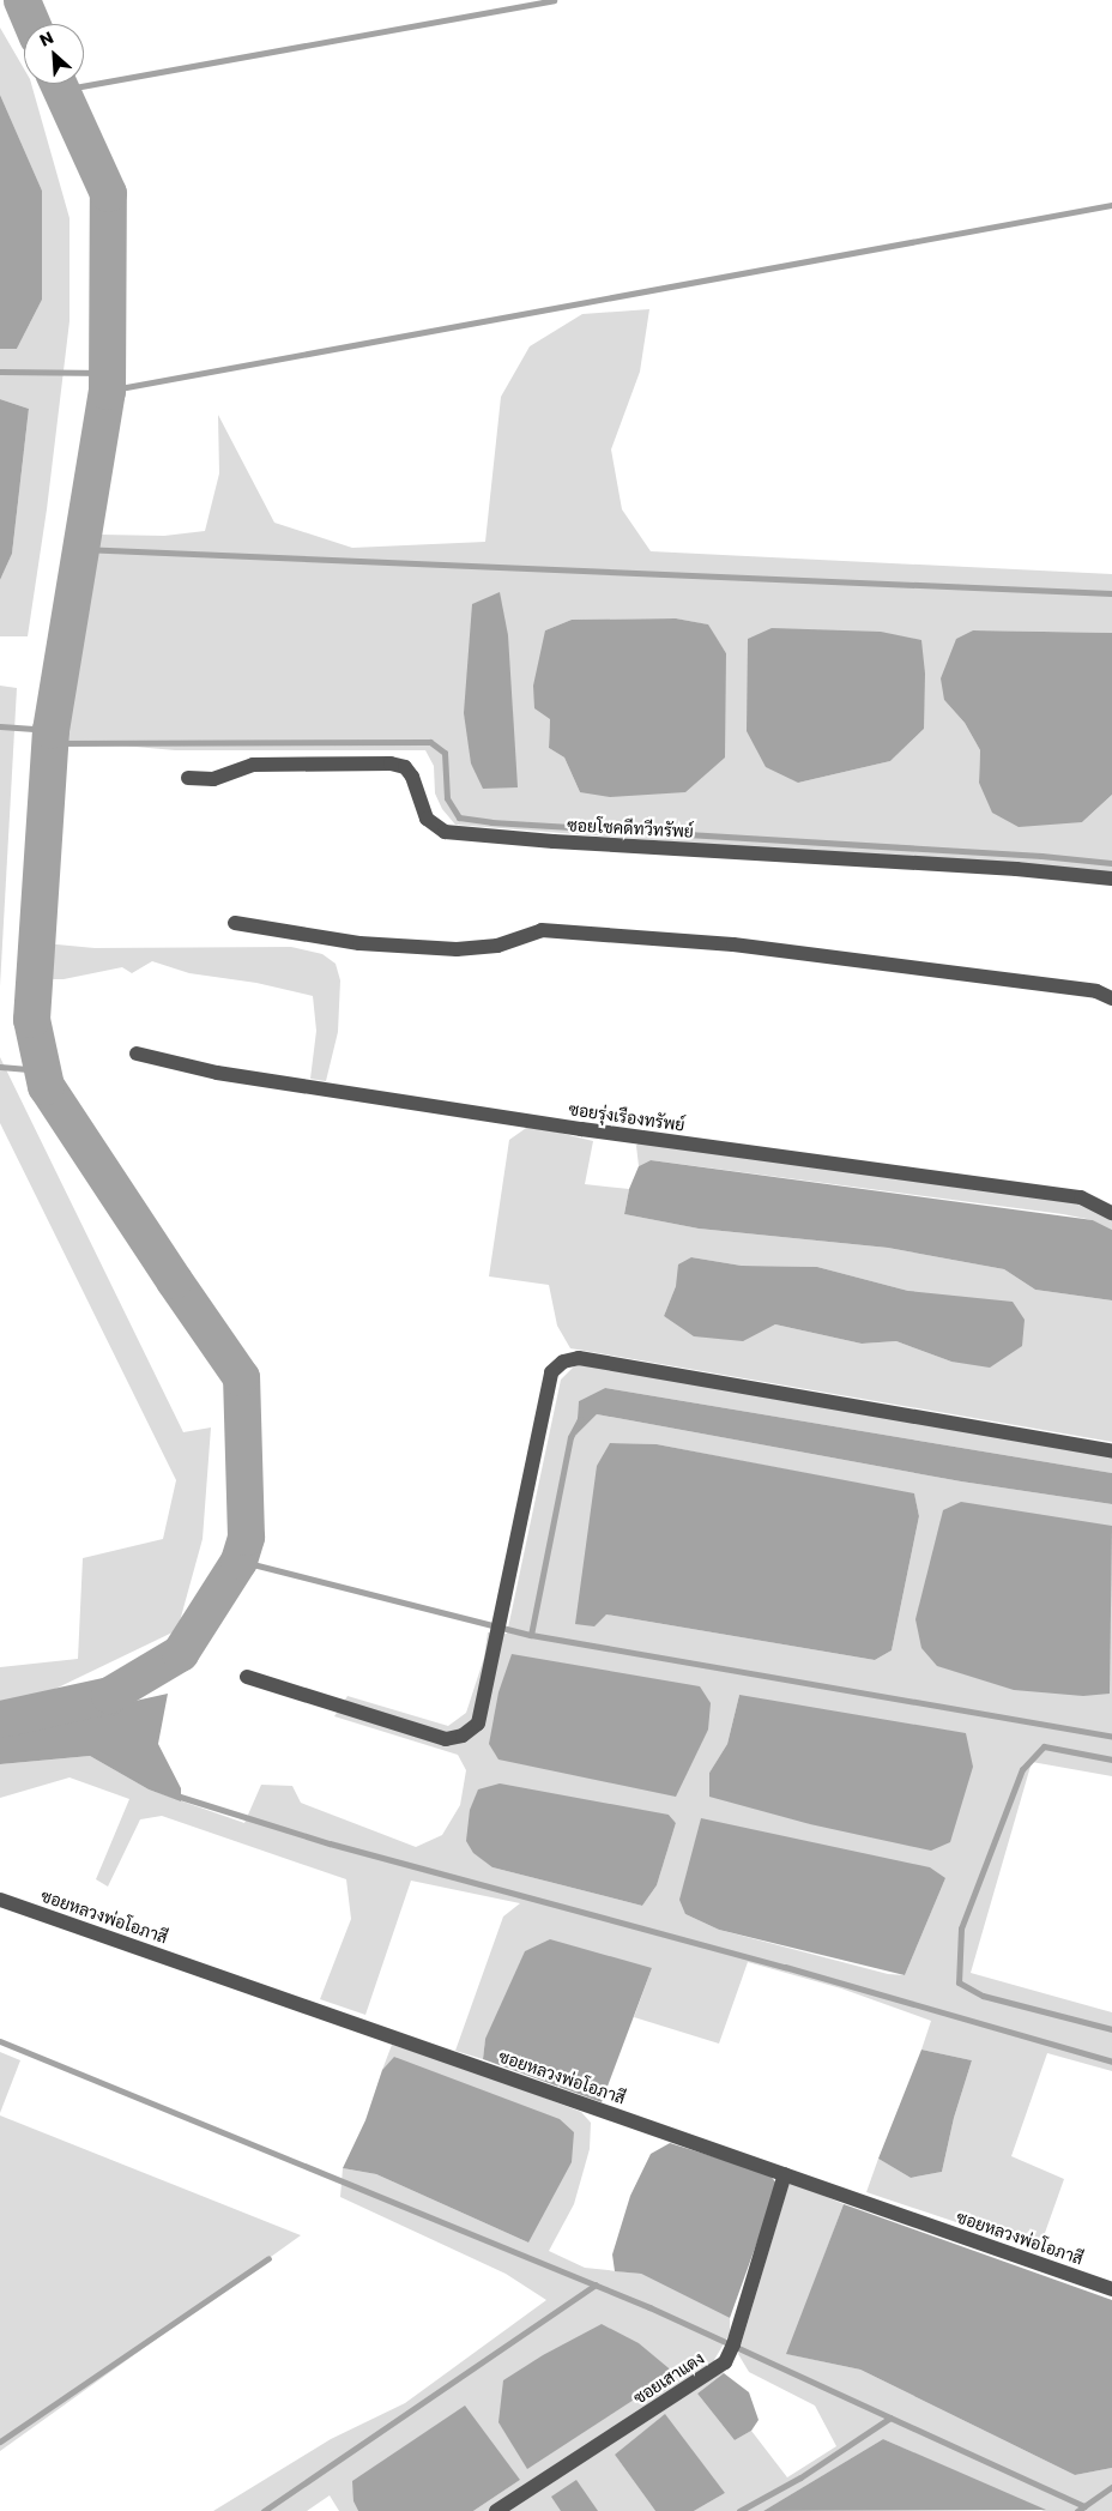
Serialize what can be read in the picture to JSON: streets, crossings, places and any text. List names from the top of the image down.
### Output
{
  "streets": {
    "street": [
      "ซอยโชคดีทวีทรัพย์",
      "ซอยรุ่งเรืองทรัพย์",
      "ซอยหลวงพ่อโอภาสี",
      "ซอยเสาแดง"
    ]
  },
  "crossings": [
    ["ซอยหลวงพ่อโอภาสี", "ซอยเสาแดง"]
  ],
  "north": "top left"
}
